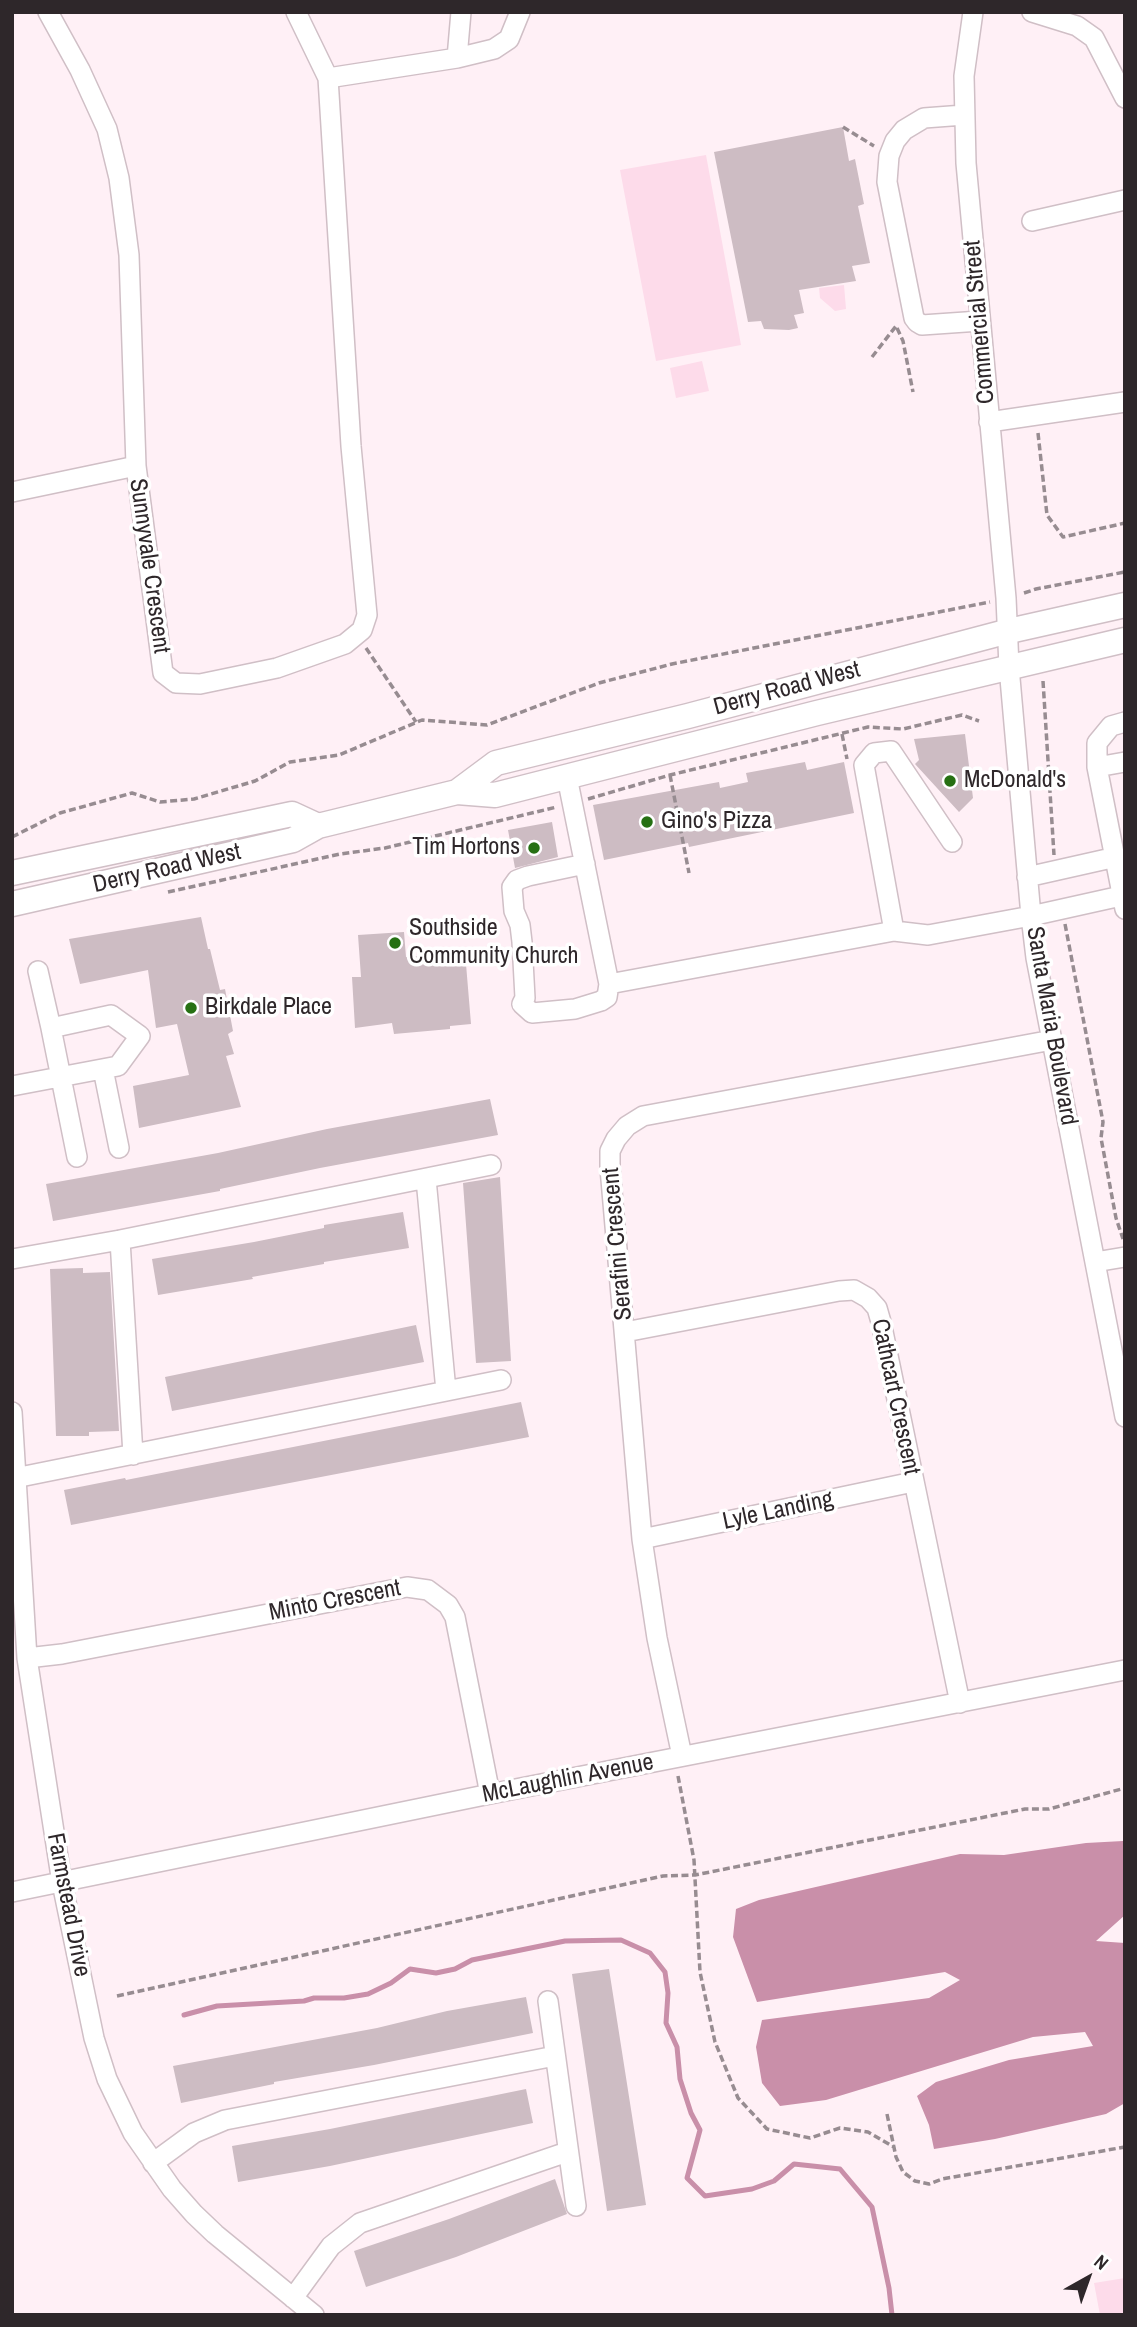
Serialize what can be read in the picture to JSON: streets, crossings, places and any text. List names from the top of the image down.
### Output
{
  "streets": {
    "main road": ["Derry Road West"],
    "street": [
      "Commercial Street",
      "Sunnyvale Crescent",
      "Santa Maria Boulevard",
      "Serafini Crescent",
      "Cathcart Crescent",
      "Lyle Landing",
      "Minto Crescent",
      "McLaughlin Avenue",
      "Farmstead Drive"
    ]
  },
  "crossings": [
    ["Commercial Street", "Derry Road West"],
    ["Commercial Street", "Santa Maria Boulevard"],
    ["Derry Road West", "Santa Maria Boulevard"],
    ["Santa Maria Boulevard", "Serafini Crescent"],
    ["Serafini Crescent", "Cathcart Crescent"],
    ["Serafini Crescent", "Lyle Landing"],
    ["Serafini Crescent", "McLaughlin Avenue"],
    ["Cathcart Crescent", "Lyle Landing"],
    ["Cathcart Crescent", "McLaughlin Avenue"],
    ["Minto Crescent", "McLaughlin Avenue"],
    ["Minto Crescent", "Farmstead Drive"],
    ["McLaughlin Avenue", "Farmstead Drive"]
  ],
  "places": [
    "McDonald's",
    "Gino's Pizza",
    "Tim Hortons",
    "Southside Community Church",
    "Birkdale Place"
  ],
  "north": "top right"
}
